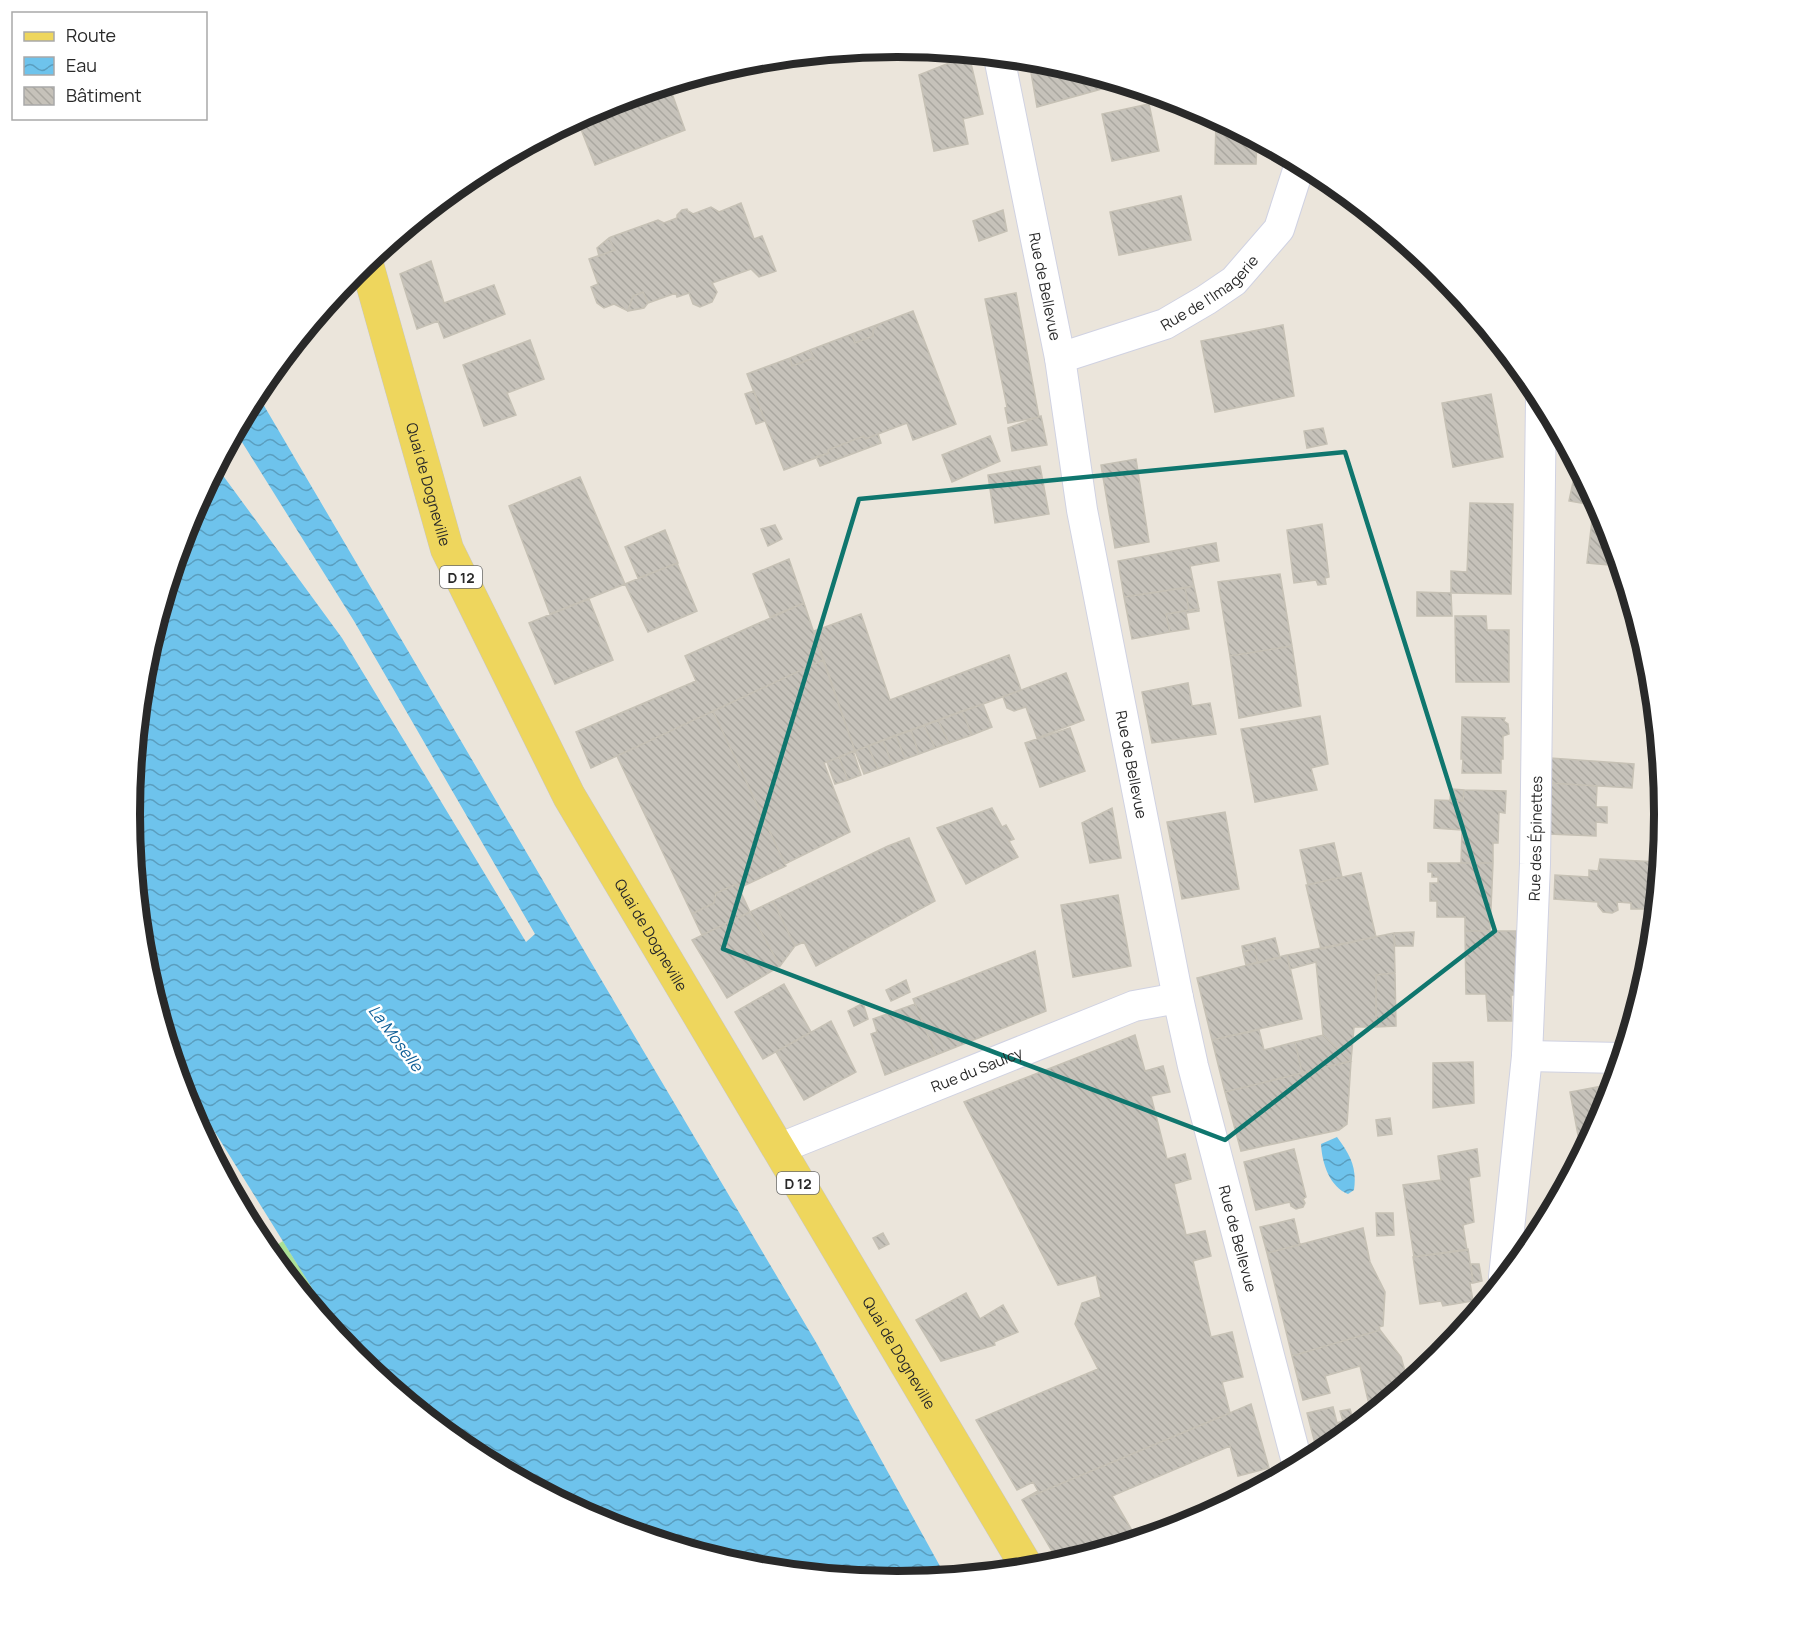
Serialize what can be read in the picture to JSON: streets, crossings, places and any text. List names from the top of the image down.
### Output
{
  "streets": {
    "main road": ["Quai de Dogneville", "D 12"],
    "street": [
      "Rue de Bellevue",
      "Rue de l'Imagerie",
      "Rue des Épinettes",
      "Rue du Saulcy"
    ]
  },
  "crossings": [
    ["Rue de Bellevue", "Rue de l'Imagerie"],
    ["Rue de Bellevue", "Rue du Saulcy"],
    ["Quai de Dogneville", "Rue du Saulcy"]
  ],
  "water": ["La Moselle"],
  "legend": ["Route", "Eau", "Bâtiment"]
}
